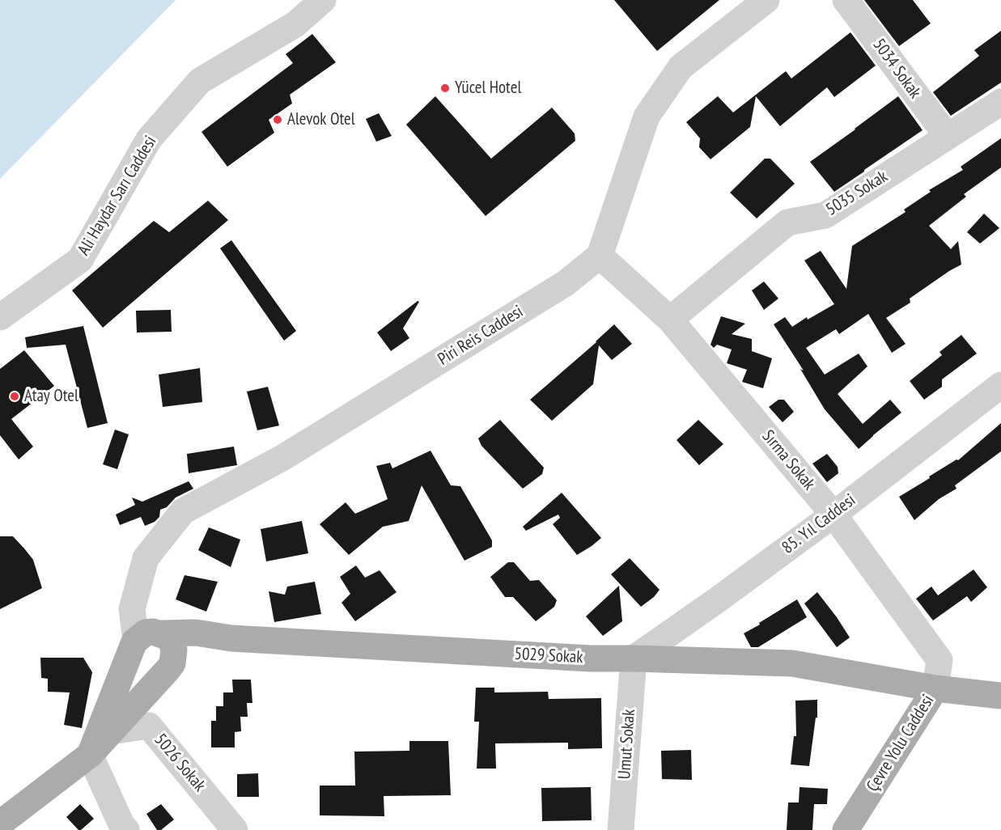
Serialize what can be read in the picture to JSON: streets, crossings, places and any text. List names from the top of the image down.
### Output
{
  "streets": {
    "main road": ["5029 Sokak", "Çevre Yolu Caddesi"],
    "street": [
      "5034 Sokak",
      "5035 Sokak",
      "Ali Haydar Sarı Caddesi",
      "Piri Reis Caddesi",
      "Sırma Sokak",
      "85. Yıl Caddesi",
      "Umut Sokak",
      "5026 Sokak"
    ]
  },
  "crossings": [
    ["5034 Sokak", "5035 Sokak"],
    ["5035 Sokak", "Sırma Sokak"],
    ["Piri Reis Caddesi", "Sırma Sokak"],
    ["Piri Reis Caddesi", "5029 Sokak"],
    ["Sırma Sokak", "85. Yıl Caddesi"],
    ["Sırma Sokak", "5029 Sokak"],
    ["Sırma Sokak", "Çevre Yolu Caddesi"],
    ["85. Yıl Caddesi", "5029 Sokak"],
    ["85. Yıl Caddesi", "Umut Sokak"],
    ["5029 Sokak", "Çevre Yolu Caddesi"],
    ["5029 Sokak", "Umut Sokak"]
  ],
  "places": ["Yücel Hotel", "Alevok Otel", "Atay Otel"]
}
